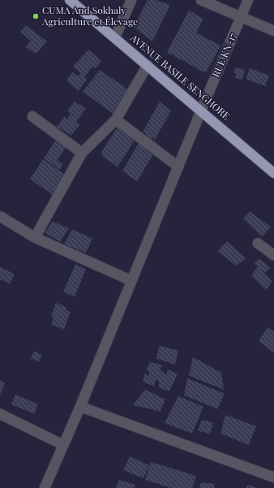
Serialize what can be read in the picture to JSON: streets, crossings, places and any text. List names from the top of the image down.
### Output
{
  "streets": {
    "highway": ["AVENUE BASILE SENGHORE"],
    "street": ["RUE KN-17"]
  },
  "crossings": [
    ["RUE KN-17", "AVENUE BASILE SENGHORE"]
  ],
  "places": ["CUMA And Sokhaly Agriculture et Élevage"]
}
